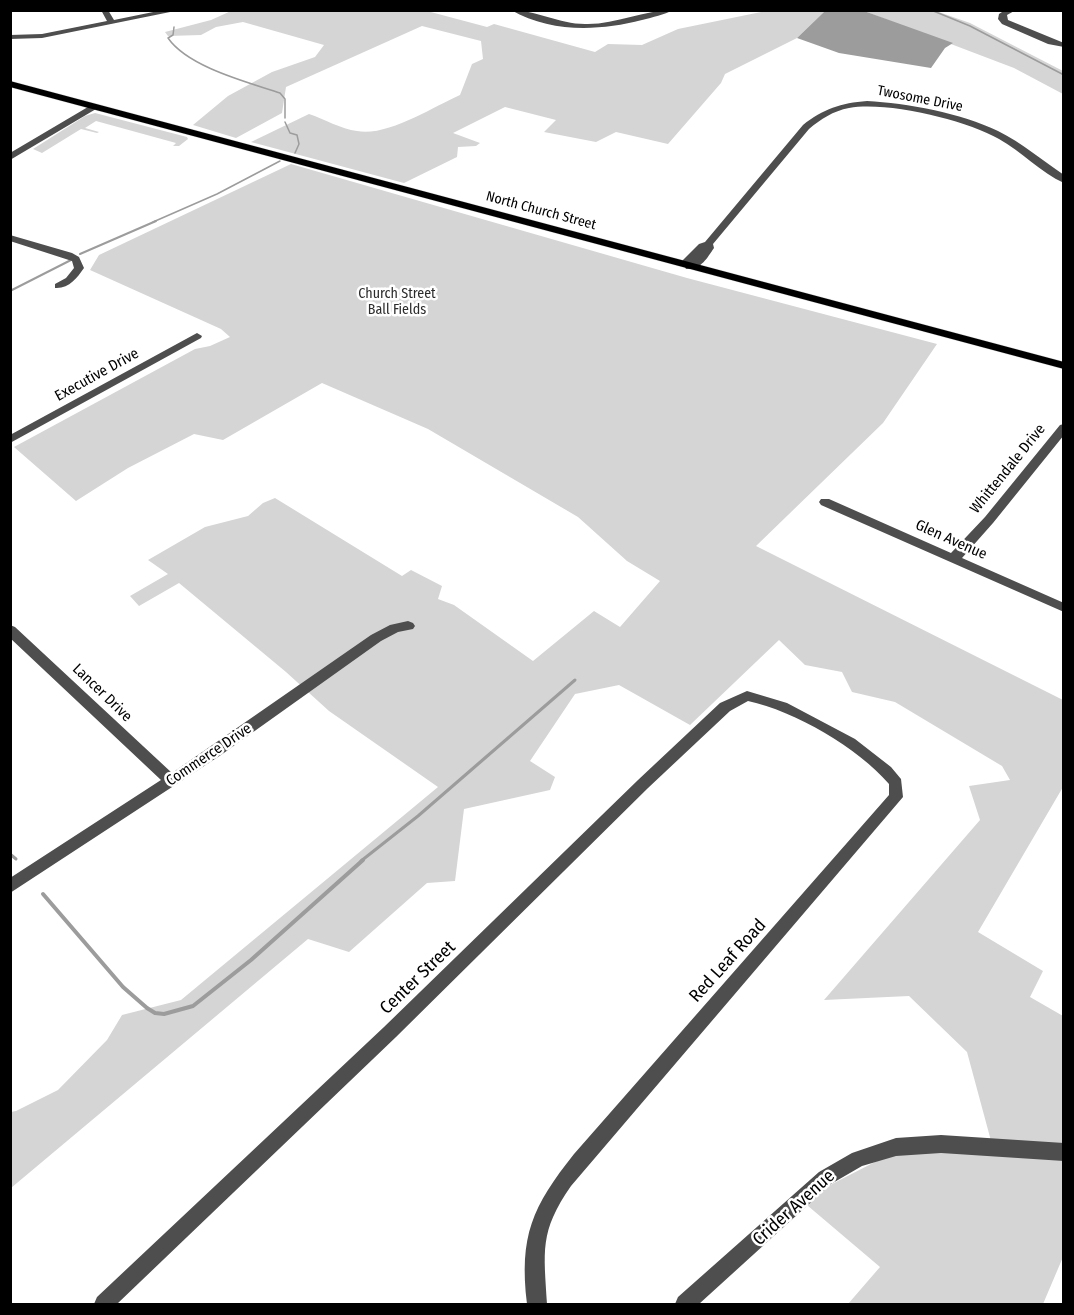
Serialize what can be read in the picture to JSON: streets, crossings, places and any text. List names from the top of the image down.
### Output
{
  "streets": {
    "main road": ["North Church Street"],
    "street": [
      "Twosome Drive",
      "Executive Drive",
      "Whittendale Drive",
      "Glen Avenue",
      "Lancer Drive",
      "Commerce Drive",
      "Red Leaf Road",
      "Center Street",
      "Crider Avenue"
    ]
  },
  "crossings": [
    ["Twosome Drive", "North Church Street"],
    ["Whittendale Drive", "Glen Avenue"],
    ["Lancer Drive", "Commerce Drive"],
    ["Red Leaf Road", "Center Street"]
  ],
  "parks": ["Church Street Ball Fields"]
}
